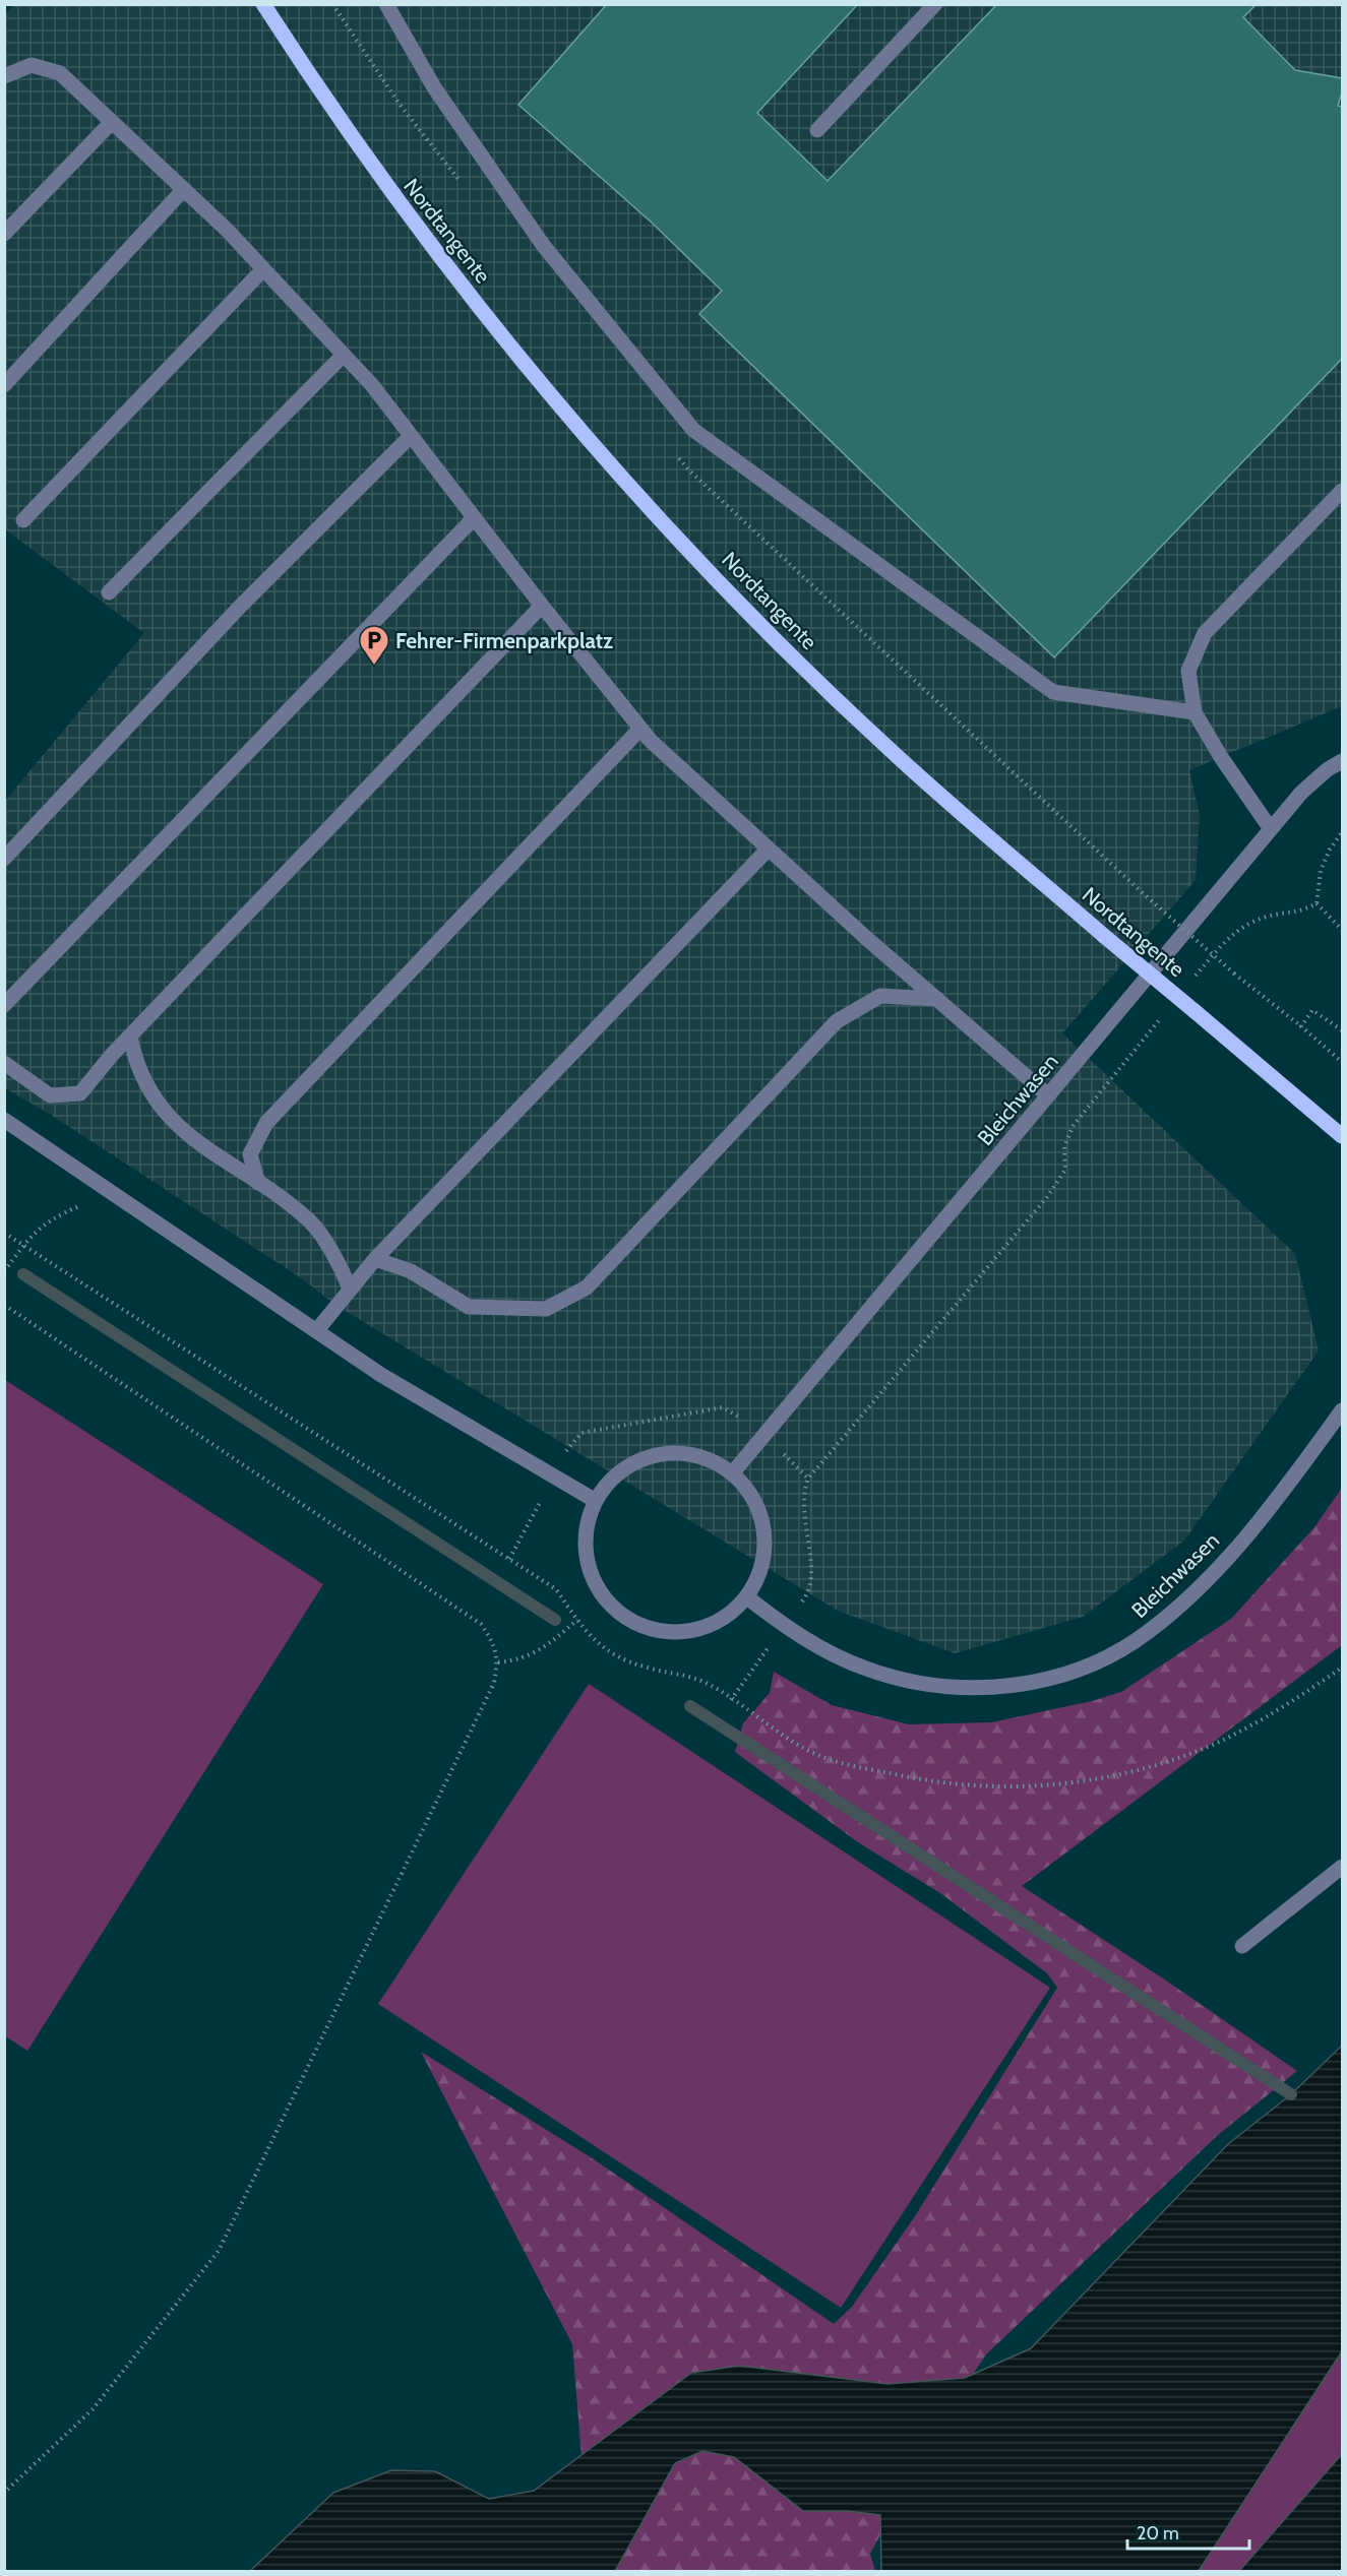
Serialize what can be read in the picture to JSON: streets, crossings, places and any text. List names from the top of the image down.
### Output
{
  "streets": {
    "main road": ["Nordtangente"],
    "street": ["Bleichwasen"]
  },
  "places": {
    "parking": ["Fehrer-Firmenparkplatz"]
  },
  "scale_bar": "20 m"
}
